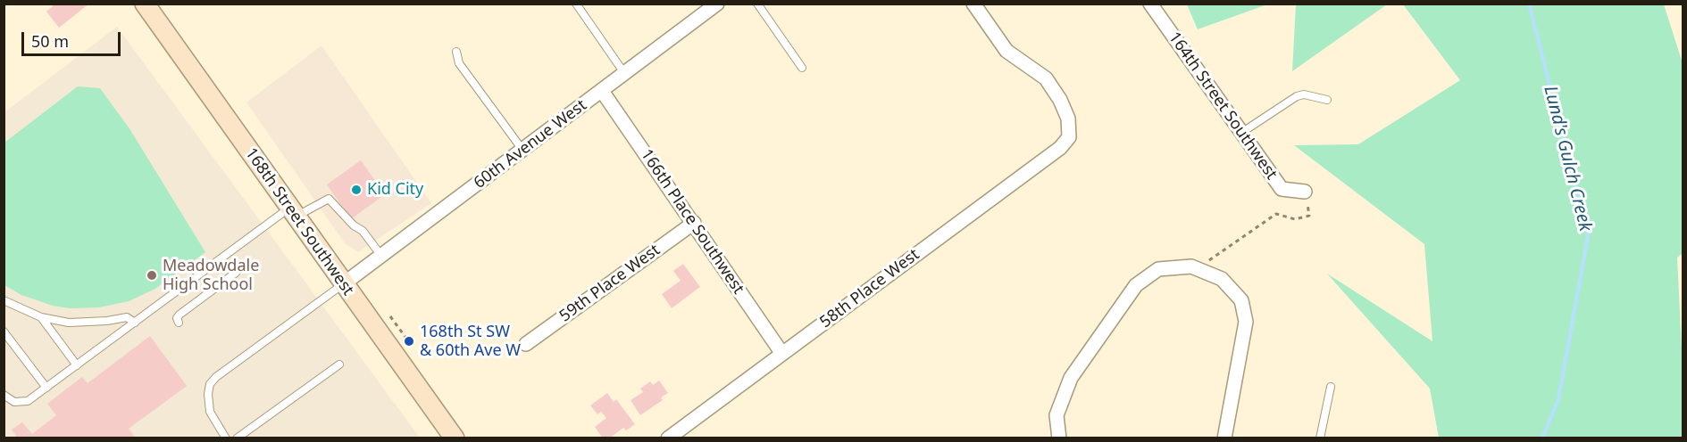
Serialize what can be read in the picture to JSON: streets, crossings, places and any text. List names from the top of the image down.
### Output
{
  "streets": {
    "main road": ["168th Street Southwest"],
    "street": [
      "164th Street Southwest",
      "60th Avenue West",
      "166th Place Southwest",
      "59th Place West",
      "58th Place West"
    ]
  },
  "crossings": [
    ["60th Avenue West", "168th Street Southwest"],
    ["60th Avenue West", "166th Place Southwest"],
    ["166th Place Southwest", "59th Place West"],
    ["166th Place Southwest", "58th Place West"]
  ],
  "water": ["Lund's Gulch Creek"],
  "places": ["Kid City", "Meadowdale High School", "168th St SW & 60th Ave W"],
  "scale_bar": "50 m"
}
